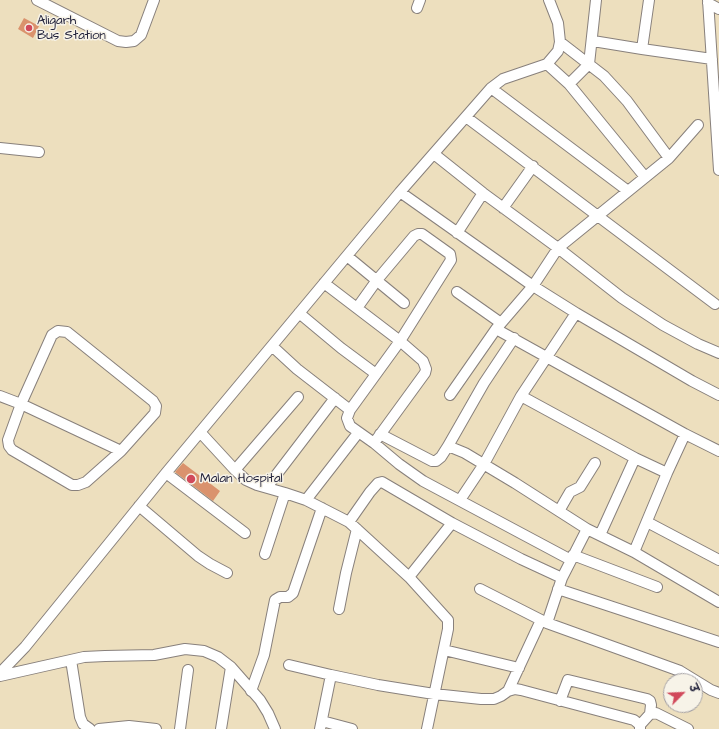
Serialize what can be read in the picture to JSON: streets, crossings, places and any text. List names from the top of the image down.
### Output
{
  "places": ["Aligarh Bus Station", "Malan Hospital"],
  "north": "top right"
}
